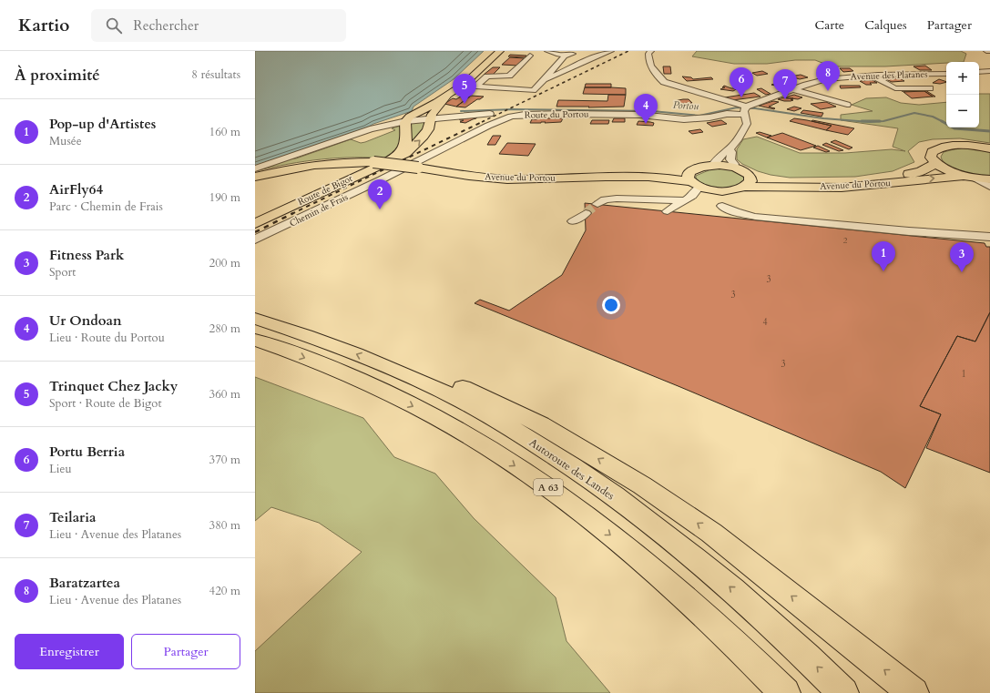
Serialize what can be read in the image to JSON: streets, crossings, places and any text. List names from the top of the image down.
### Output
{
  "streets": {
    "highway": ["Autoroute des Landes", "A 63"],
    "main road": ["Avenue du Portou", "Route de Bigot"],
    "street": ["Avenue des Platanes", "Route du Portou", "Chemin de Frais"]
  },
  "crossings": [
    ["Avenue des Platanes", "Route du Portou"],
    ["Route du Portou", "Chemin de Frais"]
  ],
  "water": ["Portou"],
  "house_numbers": [
    "2",
    "3",
    "3",
    "4",
    "3",
    "1"
  ],
  "page": {
    "header": "Kartio",
    "search": "Rechercher",
    "nav": ["Carte", "Calques", "Partager"],
    "heading": ["À proximité", "8 résultats"],
    "pins": [
      "8",
      "6",
      "7",
      "5",
      "4",
      "2",
      "1",
      "3"
    ],
    "map_buttons": ["+", "−"],
    "list": [
      {
        "mark": "1",
        "name": "Pop-up d'Artistes",
        "note": "Musée",
        "value": "160 m"
      },
      {
        "mark": "2",
        "name": "AirFly64",
        "note": "Parc · Chemin de Frais",
        "value": "190 m"
      },
      {
        "mark": "3",
        "name": "Fitness Park",
        "note": "Sport",
        "value": "200 m"
      },
      {
        "mark": "4",
        "name": "Ur Ondoan",
        "note": "Lieu · Route du Portou",
        "value": "280 m"
      },
      {
        "mark": "5",
        "name": "Trinquet Chez Jacky",
        "note": "Sport · Route de Bigot",
        "value": "360 m"
      },
      {
        "mark": "6",
        "name": "Portu Berria",
        "note": "Lieu",
        "value": "370 m"
      },
      {
        "mark": "7",
        "name": "Teilaria",
        "note": "Lieu · Avenue des Platanes",
        "value": "380 m"
      },
      {
        "mark": "8",
        "name": "Baratzartea",
        "note": "Lieu · Avenue des Platanes",
        "value": "420 m"
      }
    ],
    "buttons": ["Enregistrer", "Partager"]
  }
}
